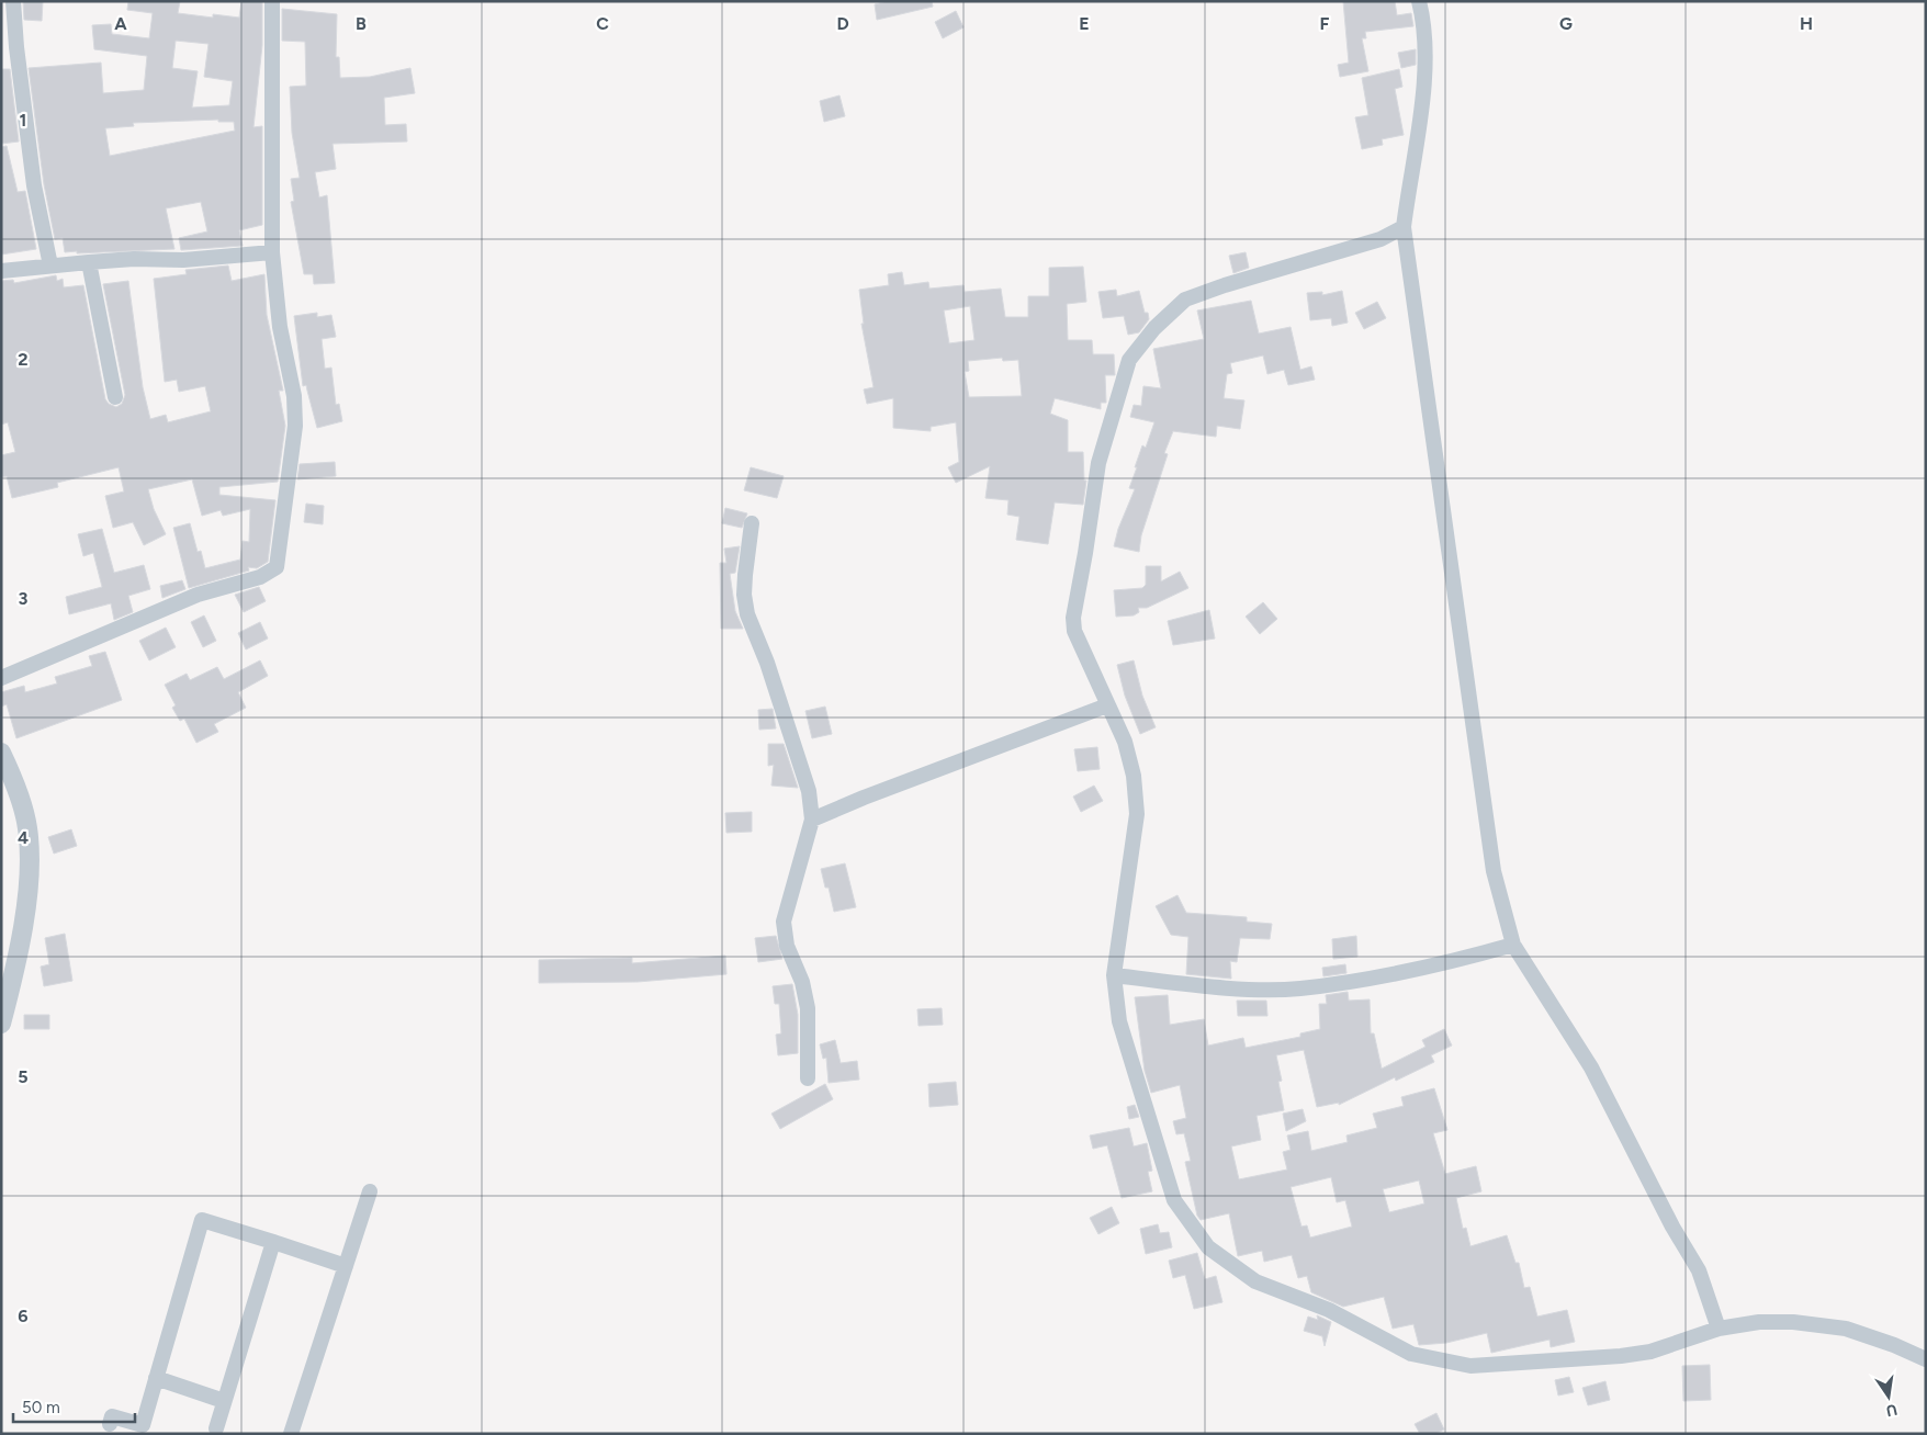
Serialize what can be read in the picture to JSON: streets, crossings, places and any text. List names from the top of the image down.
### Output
{
  "scale_bar": "50 m",
  "north": "bottom",
  "grid": {
    "columns": [
      "A",
      "B",
      "C",
      "D",
      "E",
      "F",
      "G",
      "H"
    ],
    "rows": [
      "1",
      "2",
      "3",
      "4",
      "5",
      "6"
    ]
  }
}
